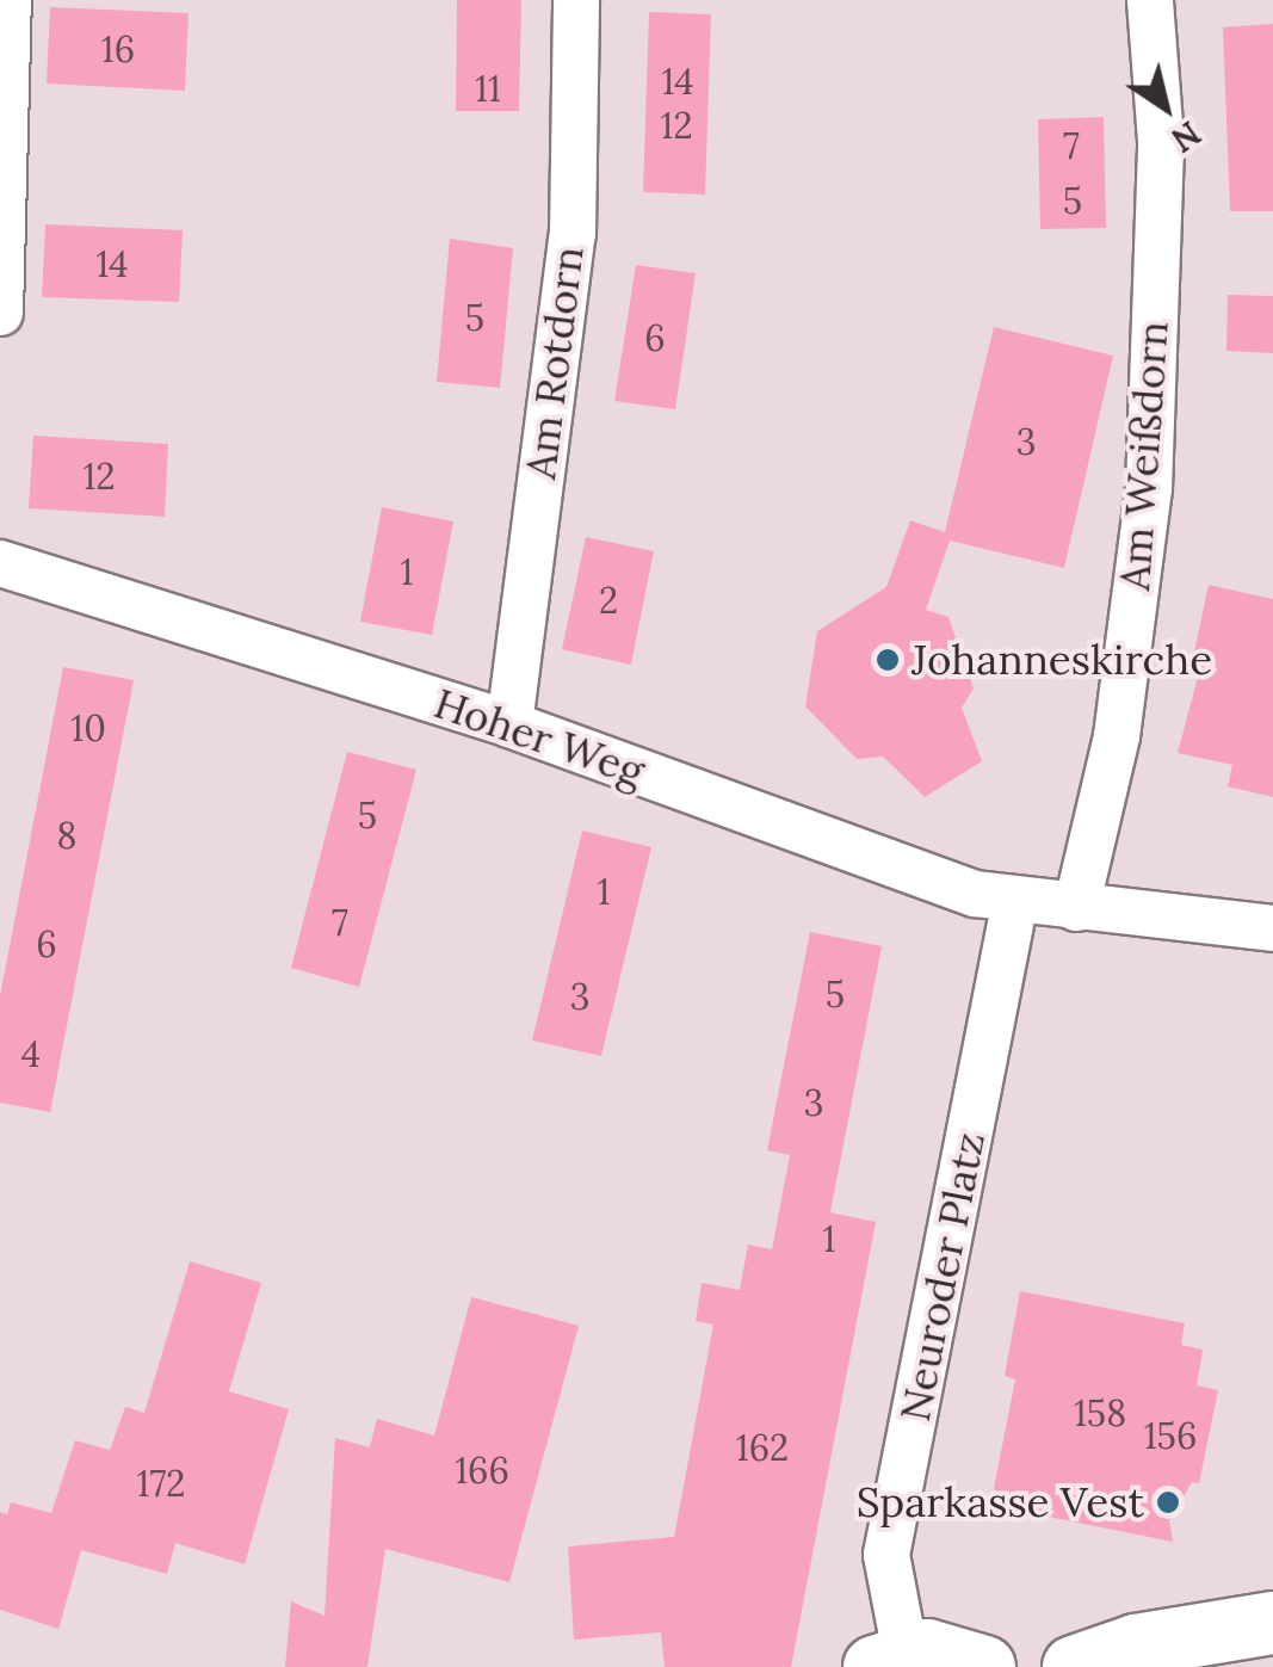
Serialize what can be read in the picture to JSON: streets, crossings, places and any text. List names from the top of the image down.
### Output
{
  "streets": {
    "street": [
      "Am Rotdorn",
      "Am Weißdorn",
      "Hoher Weg",
      "Neuroder Platz"
    ]
  },
  "crossings": [
    ["Am Rotdorn", "Hoher Weg"],
    ["Am Weißdorn", "Hoher Weg"],
    ["Hoher Weg", "Neuroder Platz"]
  ],
  "places": ["Johanneskirche", "Sparkasse Vest"],
  "house_numbers": [
    "16",
    "14",
    "11",
    "12",
    "7",
    "5",
    "14",
    "5",
    "6",
    "3",
    "12",
    "1",
    "2",
    "10",
    "5",
    "8",
    "1",
    "7",
    "6",
    "5",
    "3",
    "4",
    "3",
    "1",
    "158",
    "156",
    "162",
    "166",
    "172"
  ],
  "north": "bottom right"
}
